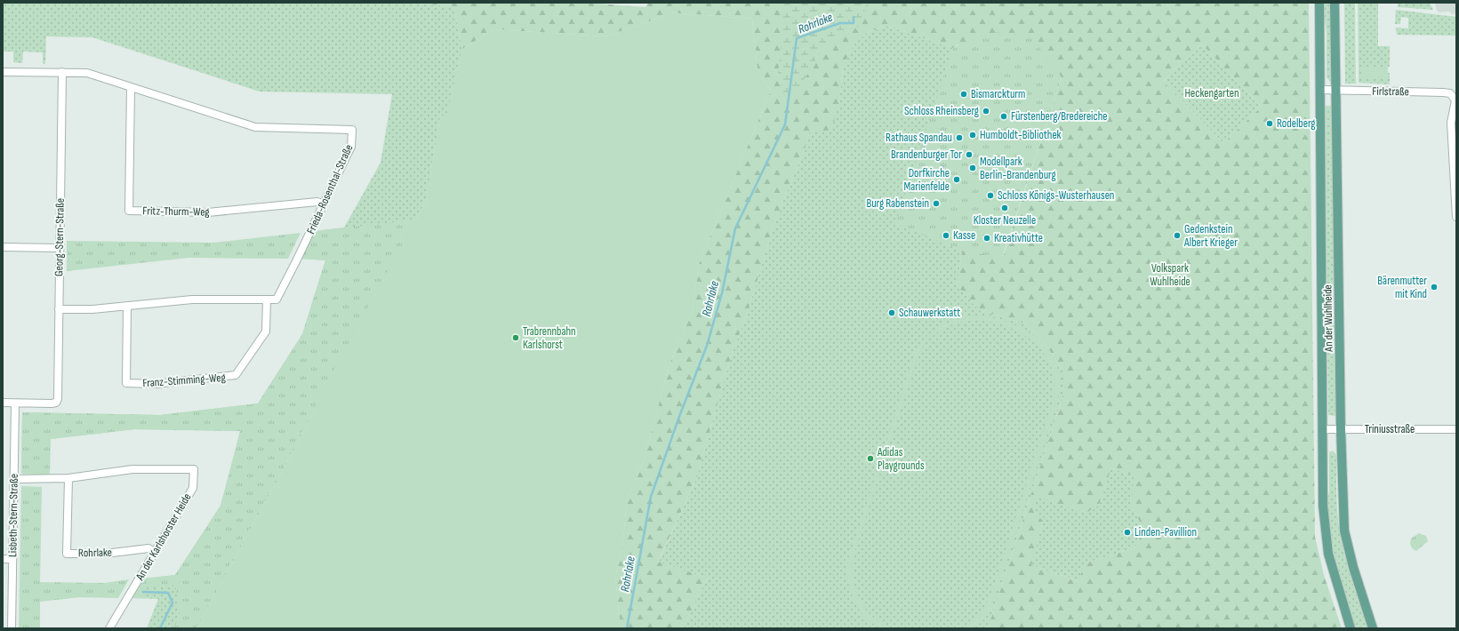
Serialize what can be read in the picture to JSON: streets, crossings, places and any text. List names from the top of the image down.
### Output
{
  "streets": {
    "main road": ["An der Wuhlheide"],
    "street": [
      "Firlstraße",
      "Frieda-Rosenthal-Straße",
      "Fritz-Thurm-Weg",
      "Georg-Stern-Straße",
      "Franz-Stimming-Weg",
      "Triniusstraße",
      "Lisbeth-Stern-Straße",
      "An der Karlshorster Heide",
      "Rohrlake"
    ]
  },
  "crossings": [
    ["Firlstraße", "An der Wuhlheide"],
    ["Frieda-Rosenthal-Straße", "Fritz-Thurm-Weg"],
    ["Frieda-Rosenthal-Straße", "Georg-Stern-Straße"],
    ["Frieda-Rosenthal-Straße", "Franz-Stimming-Weg"],
    ["Georg-Stern-Straße", "Lisbeth-Stern-Straße"],
    ["An der Wuhlheide", "Triniusstraße"],
    ["Lisbeth-Stern-Straße", "An der Karlshorster Heide"],
    ["An der Karlshorster Heide", "Rohrlake"]
  ],
  "water": ["Rohrlake"],
  "parks": ["Heckengarten", "Volkspark Wuhlheide"],
  "places": [
    "Bismarckturm",
    "Schloss Rheinsberg",
    "Fürstenberg/Bredereiche",
    "Rodelberg",
    "Humboldt-Bibliothek",
    "Rathaus Spandau",
    "Brandenburger Tor",
    "Modellpark Berlin-Brandenburg",
    "Dorfkirche Marienfelde",
    "Schloss Königs-Wusterhausen",
    "Burg Rabenstein",
    "Kloster Neuzelle",
    "Kasse",
    "Gedenkstein Albert Krieger",
    "Kreativhütte",
    "Bärenmutter mit Kind",
    "Schauwerkstatt",
    "Trabrennbahn Karlshorst",
    "Adidas Playgrounds",
    "Linden-Pavillion"
  ]
}
